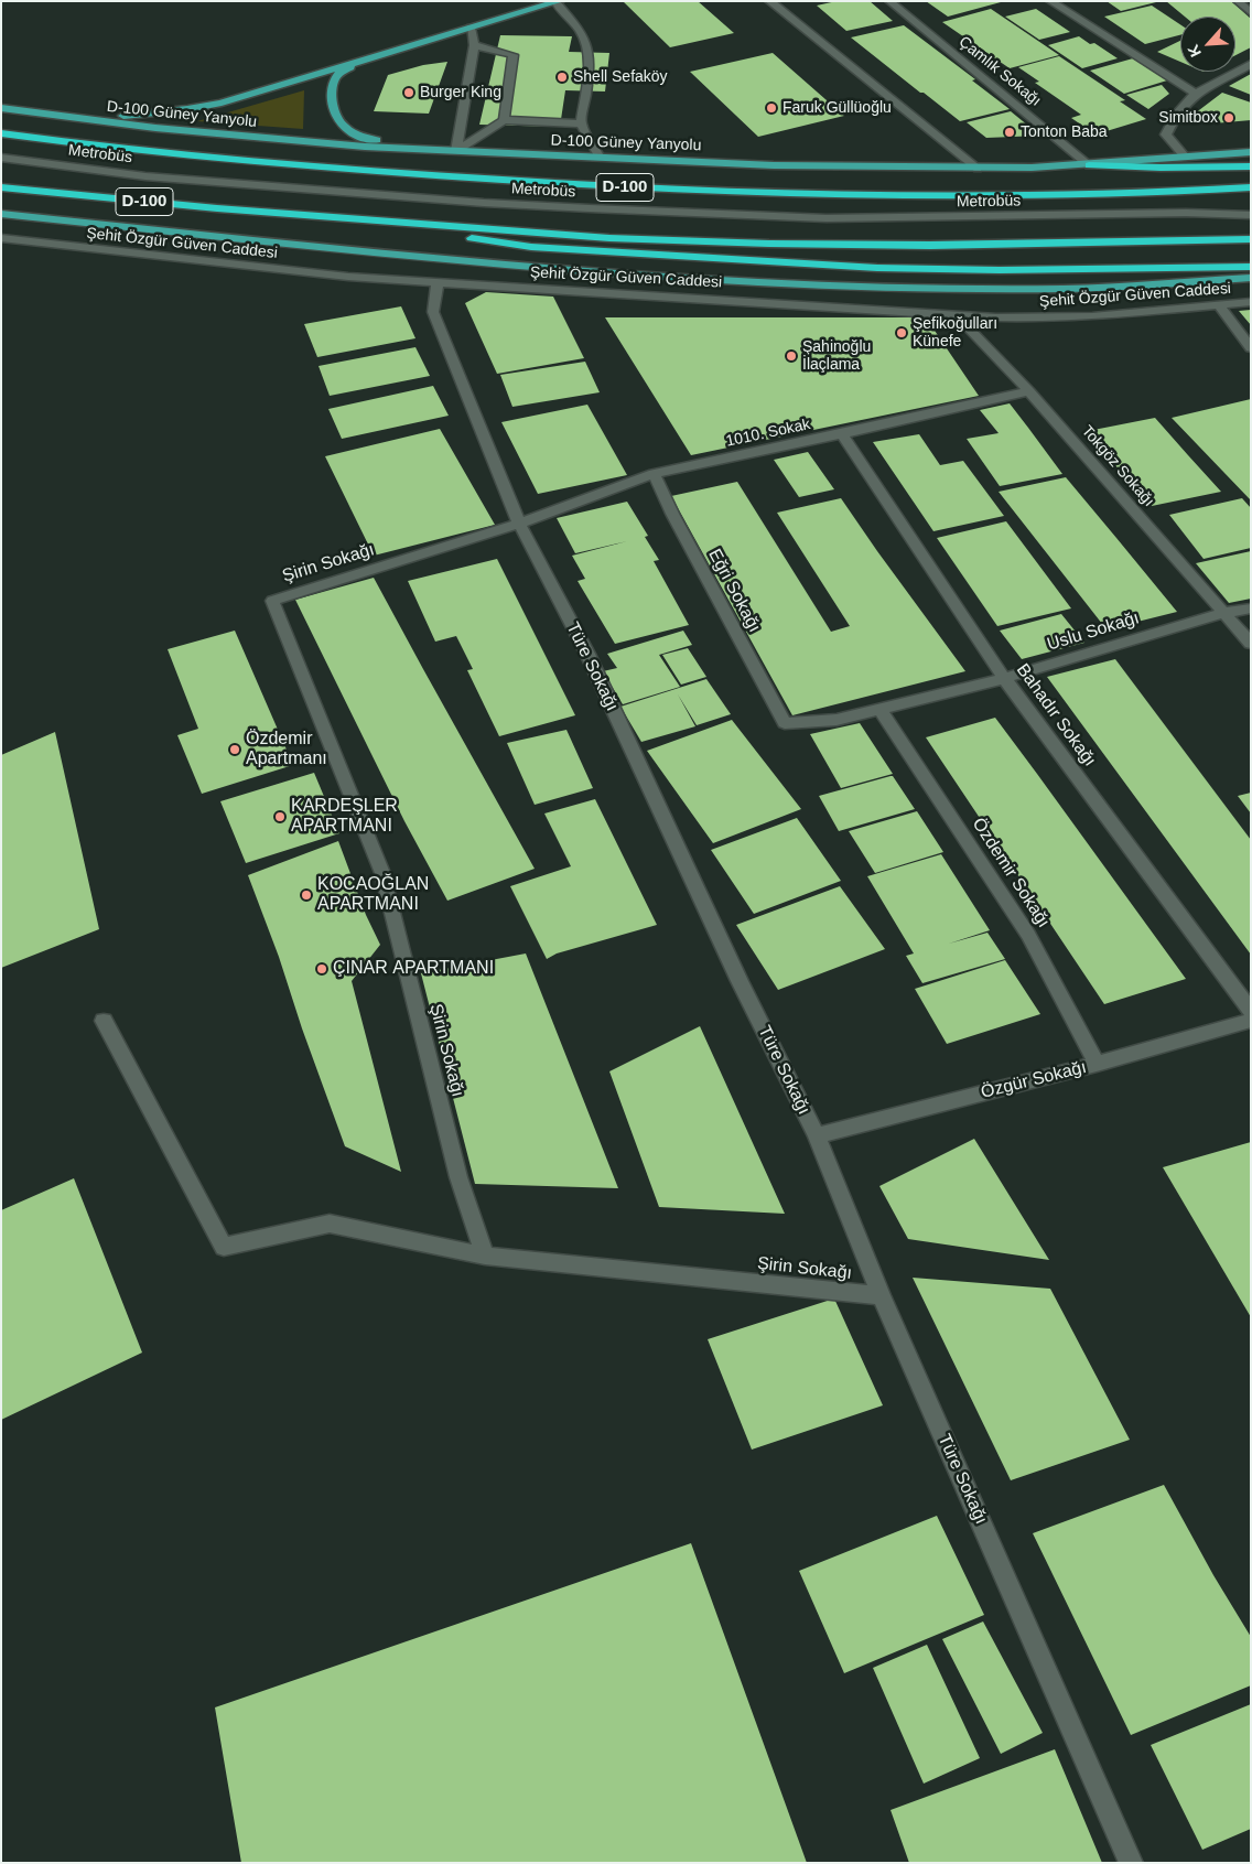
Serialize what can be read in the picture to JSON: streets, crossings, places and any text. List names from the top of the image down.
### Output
{
  "streets": {
    "highway": ["D-100"],
    "main road": ["D-100 Güney Yanyolu"],
    "street": [
      "Çamlık Sokağı",
      "Metrobüs",
      "Şehit Özgür Güven Caddesi",
      "1010. Sokak",
      "Tokgöz Sokağı",
      "Şirin Sokağı",
      "Eğri Sokağı",
      "Uslu Sokağı",
      "Türe Sokağı",
      "Bahadır Sokağı",
      "Özdemir Sokağı",
      "Özgür Sokağı"
    ]
  },
  "crossings": [
    ["Çamlık Sokağı", "D-100 Güney Yanyolu"],
    ["Şehit Özgür Güven Caddesi", "Tokgöz Sokağı"],
    ["Şehit Özgür Güven Caddesi", "Türe Sokağı"],
    ["1010. Sokak", "Tokgöz Sokağı"],
    ["1010. Sokak", "Şirin Sokağı"],
    ["1010. Sokak", "Eğri Sokağı"],
    ["1010. Sokak", "Türe Sokağı"],
    ["1010. Sokak", "Bahadır Sokağı"],
    ["Tokgöz Sokağı", "Uslu Sokağı"],
    ["Şirin Sokağı", "Türe Sokağı"],
    ["Eğri Sokağı", "Uslu Sokağı"],
    ["Uslu Sokağı", "Bahadır Sokağı"],
    ["Uslu Sokağı", "Özdemir Sokağı"],
    ["Türe Sokağı", "Özgür Sokağı"],
    ["Özdemir Sokağı", "Özgür Sokağı"]
  ],
  "places": [
    "Shell Sefaköy",
    "Burger King",
    "Faruk Güllüoğlu",
    "Simitbox",
    "Tonton Baba",
    "Şefikoğulları Künefe",
    "Şahinoğlu İlaçlama",
    "Özdemir Apartmanı",
    "KARDEŞLER APARTMANI",
    "KOCAOĞLAN APARTMANI",
    "ÇINAR APARTMANI"
  ],
  "north": "bottom left"
}
